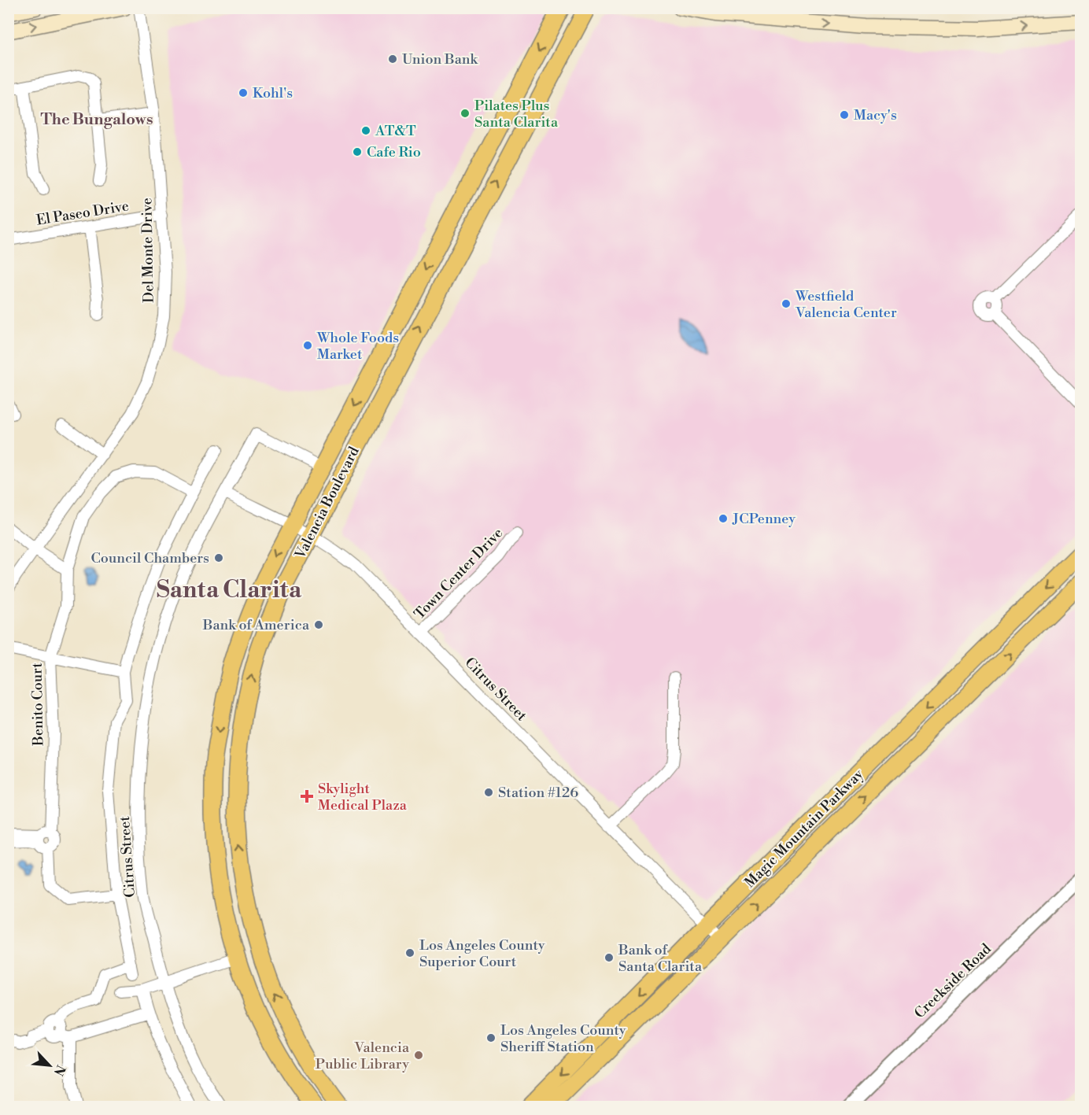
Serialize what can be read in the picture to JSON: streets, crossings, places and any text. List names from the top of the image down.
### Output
{
  "streets": {
    "main road": ["Valencia Boulevard", "Magic Mountain Parkway"],
    "street": [
      "El Paseo Drive",
      "Del Monte Drive",
      "Town Center Drive",
      "Citrus Street",
      "Benito Court",
      "Creekside Road"
    ]
  },
  "crossings": [
    ["El Paseo Drive", "Del Monte Drive"],
    ["Valencia Boulevard", "Citrus Street"],
    ["Town Center Drive", "Citrus Street"],
    ["Citrus Street", "Magic Mountain Parkway"]
  ],
  "districts": ["The Bungalows", "Santa Clarita"],
  "places": {
    "other": [
      "Union Bank",
      "Kohl's",
      "Pilates Plus Santa Clarita",
      "Macy's",
      "AT&T",
      "Cafe Rio",
      "Westfield Valencia Center",
      "Whole Foods Market",
      "JCPenney",
      "Council Chambers",
      "Bank of America",
      "Station #126",
      "Los Angeles County Superior Court",
      "Bank of Santa Clarita",
      "Los Angeles County Sheriff Station",
      "Valencia Public Library"
    ],
    "health": ["Skylight Medical Plaza"]
  },
  "north": "bottom right"
}
